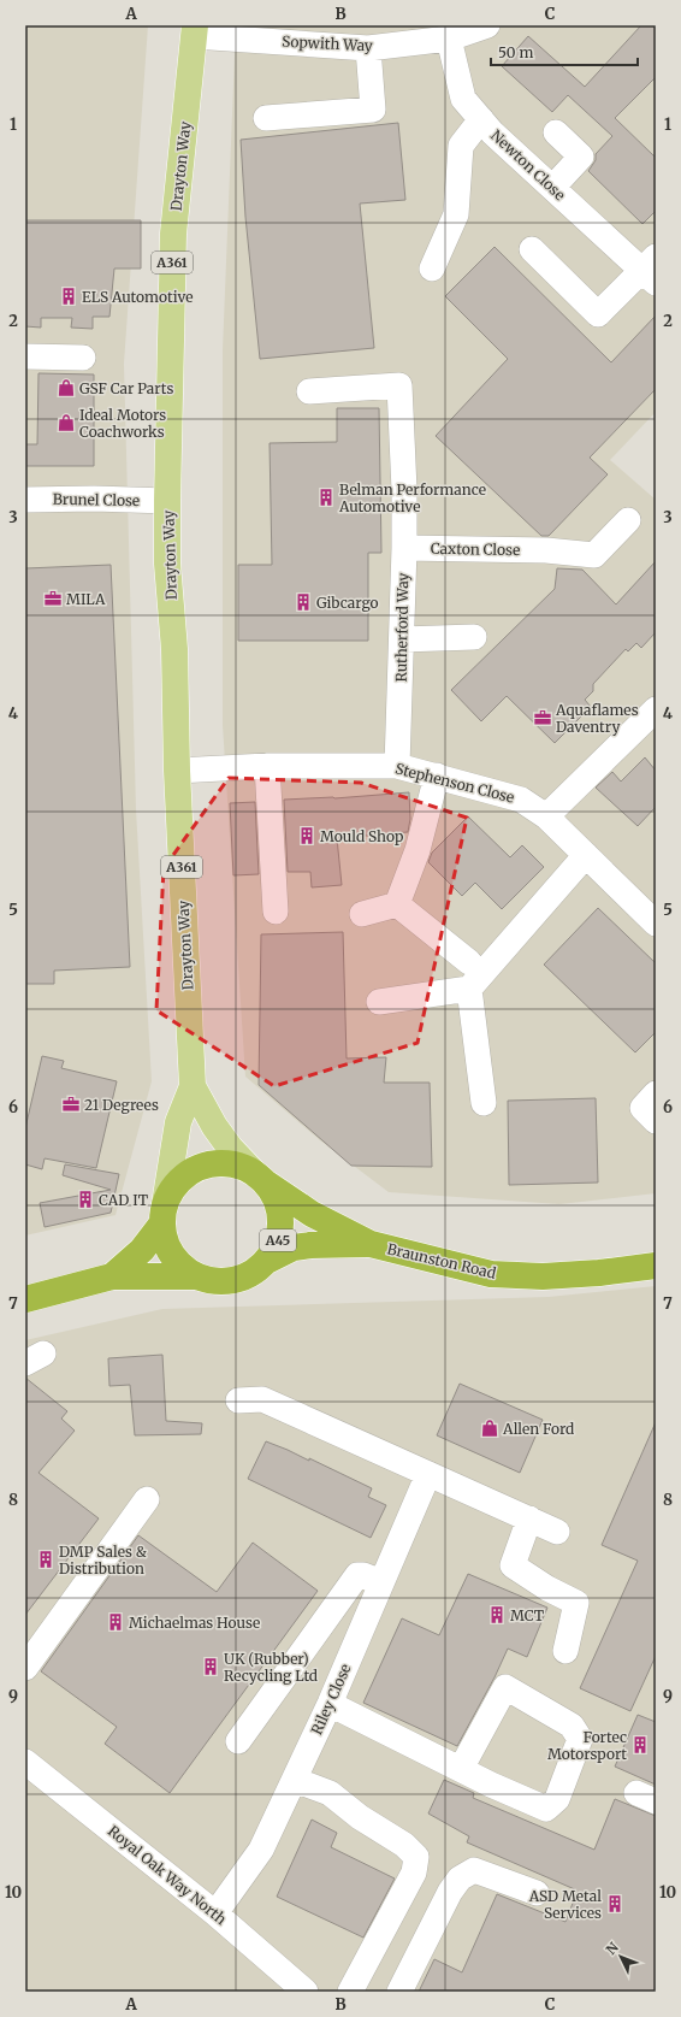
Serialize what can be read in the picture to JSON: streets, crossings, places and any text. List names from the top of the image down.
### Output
{
  "streets": {
    "highway": ["A45", "Braunston Road"],
    "main road": ["Drayton Way", "A361"],
    "street": [
      "Sopwith Way",
      "Newton Close",
      "Brunel Close",
      "Caxton Close",
      "Rutherford Way",
      "Stephenson Close",
      "Riley Close",
      "Royal Oak Way North"
    ]
  },
  "crossings": [
    ["Sopwith Way", "Newton Close"],
    ["Sopwith Way", "Drayton Way"],
    ["Drayton Way", "Brunel Close"],
    ["Drayton Way", "Stephenson Close"],
    ["Drayton Way", "A45"],
    ["Drayton Way", "Braunston Road"],
    ["Caxton Close", "Rutherford Way"],
    ["Rutherford Way", "Stephenson Close"],
    ["A45", "Braunston Road"],
    ["Riley Close", "Royal Oak Way North"]
  ],
  "places": {
    "building": [
      "ELS Automotive",
      "Belman Performance Automotive",
      "Gibcargo",
      "Mould Shop",
      "CAD IT",
      "DMP Sales & Distribution",
      "MCT",
      "Michaelmas House",
      "UK (Rubber) Recycling Ltd",
      "Fortec Motorsport",
      "ASD Metal Services"
    ],
    "shop": ["GSF Car Parts", "Ideal Motors Coachworks", "Allen Ford"],
    "office": ["MILA", "Aquaflames Daventry", "21 Degrees"]
  },
  "scale_bar": "50 m",
  "north": "top left",
  "grid": {
    "columns": ["A", "B", "C"],
    "rows": [
      "1",
      "2",
      "3",
      "4",
      "5",
      "6",
      "7",
      "8",
      "9",
      "10"
    ]
  }
}
